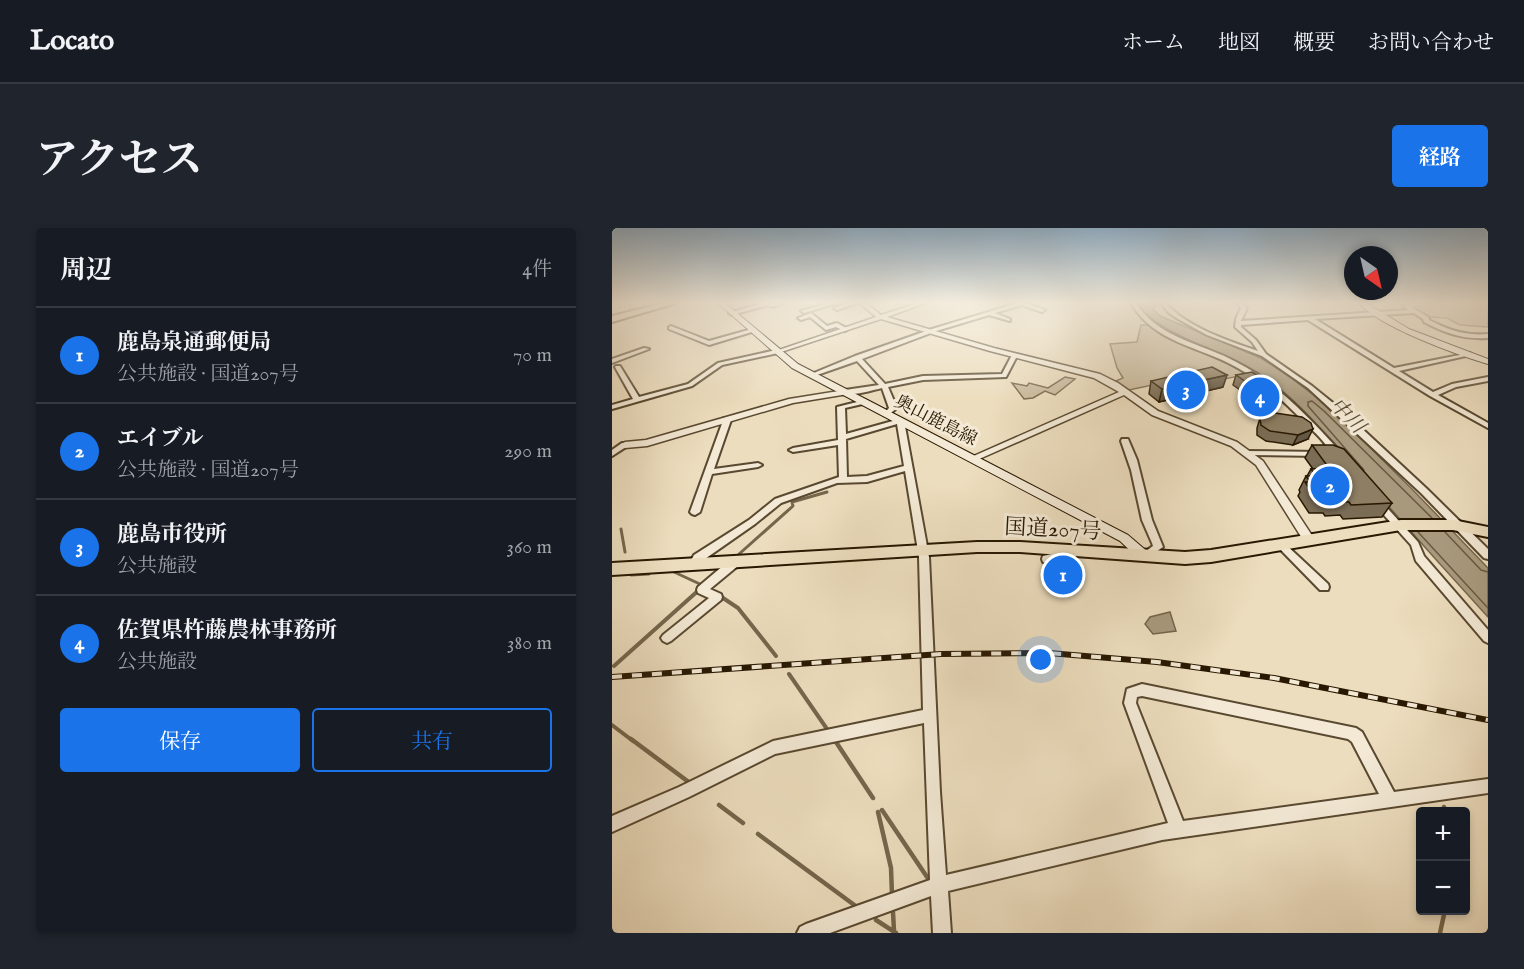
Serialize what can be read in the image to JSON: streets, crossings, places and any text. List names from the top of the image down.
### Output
{
  "streets": {
    "highway": ["国道207号"],
    "main road": ["奥山鹿島線"]
  },
  "crossings": [
    ["奥山鹿島線", "国道207号"]
  ],
  "water": ["中川"],
  "north": "bottom right",
  "page": {
    "header": "Locato",
    "nav": [
      "ホーム",
      "地図",
      "概要",
      "お問い合わせ"
    ],
    "title": "アクセス",
    "buttons": [
      "経路",
      ["保存", "共有"]
    ],
    "heading": ["周辺", "4件"],
    "list": [
      {
        "mark": "1",
        "name": "鹿島泉通郵便局",
        "note": "公共施設 · 国道207号",
        "value": "70 m"
      },
      {
        "mark": "2",
        "name": "エイブル",
        "note": "公共施設 · 国道207号",
        "value": "290 m"
      },
      {
        "mark": "3",
        "name": "鹿島市役所",
        "note": "公共施設",
        "value": "360 m"
      },
      {
        "mark": "4",
        "name": "佐賀県杵藤農林事務所",
        "note": "公共施設",
        "value": "380 m"
      }
    ],
    "pins": [
      "3",
      "4",
      "2",
      "1"
    ],
    "map_buttons": ["+", "−"]
  }
}
